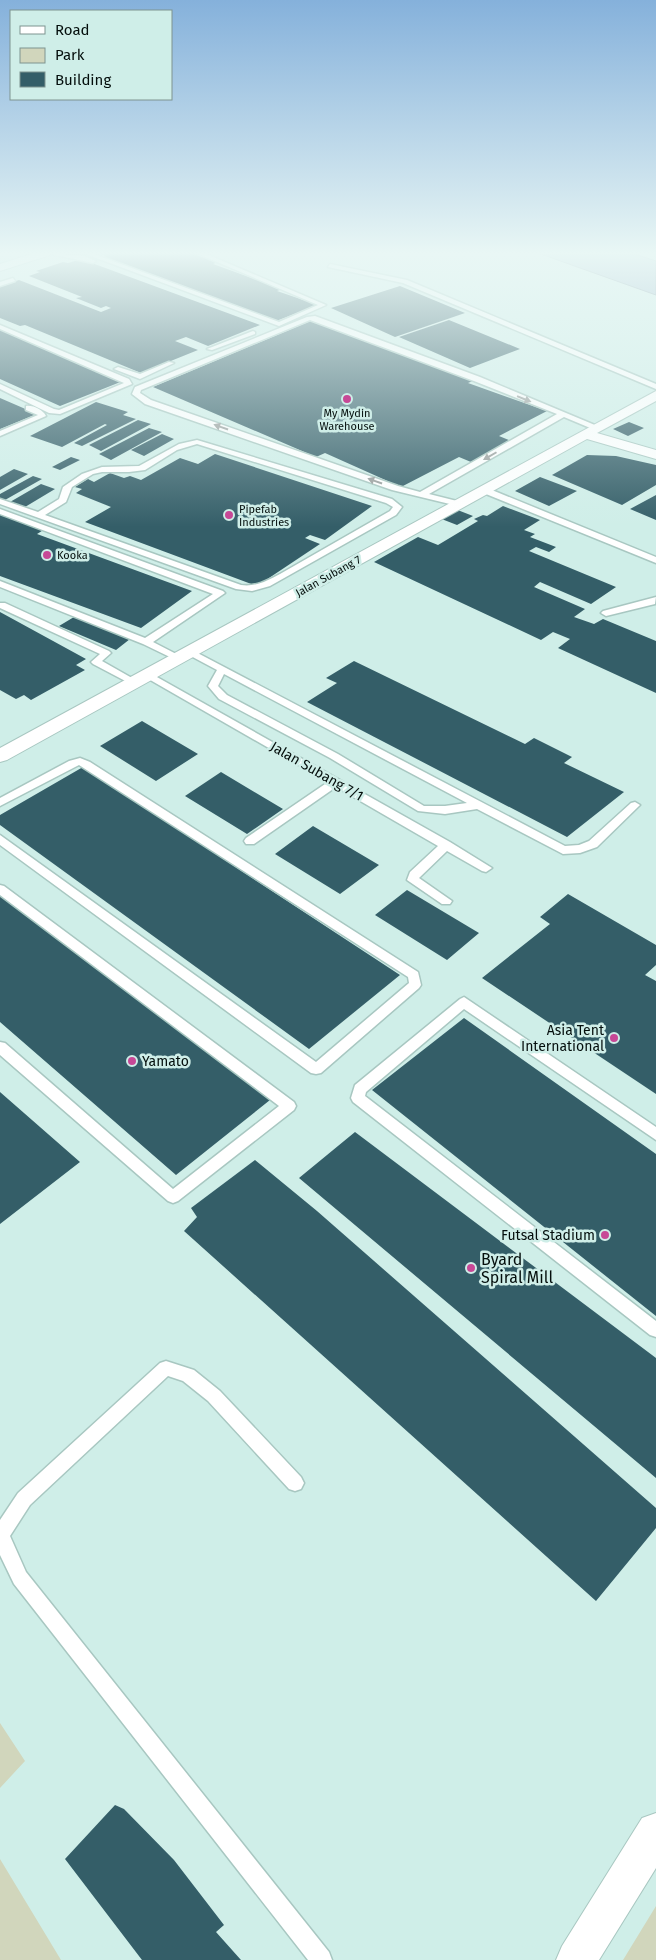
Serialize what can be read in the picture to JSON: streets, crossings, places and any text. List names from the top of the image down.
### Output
{
  "streets": {
    "street": ["Jalan Subang 7"],
    "lane": ["Jalan Subang 7/1"]
  },
  "crossings": [
    ["Jalan Subang 7", "Jalan Subang 7/1"]
  ],
  "places": [
    "My Mydin Warehouse",
    "Pipefab Industries",
    "Kooka",
    "Asia Tent International",
    "Yamato",
    "Futsal Stadium",
    "Byard Spiral Mill"
  ],
  "legend": ["Road", "Park", "Building"]
}
